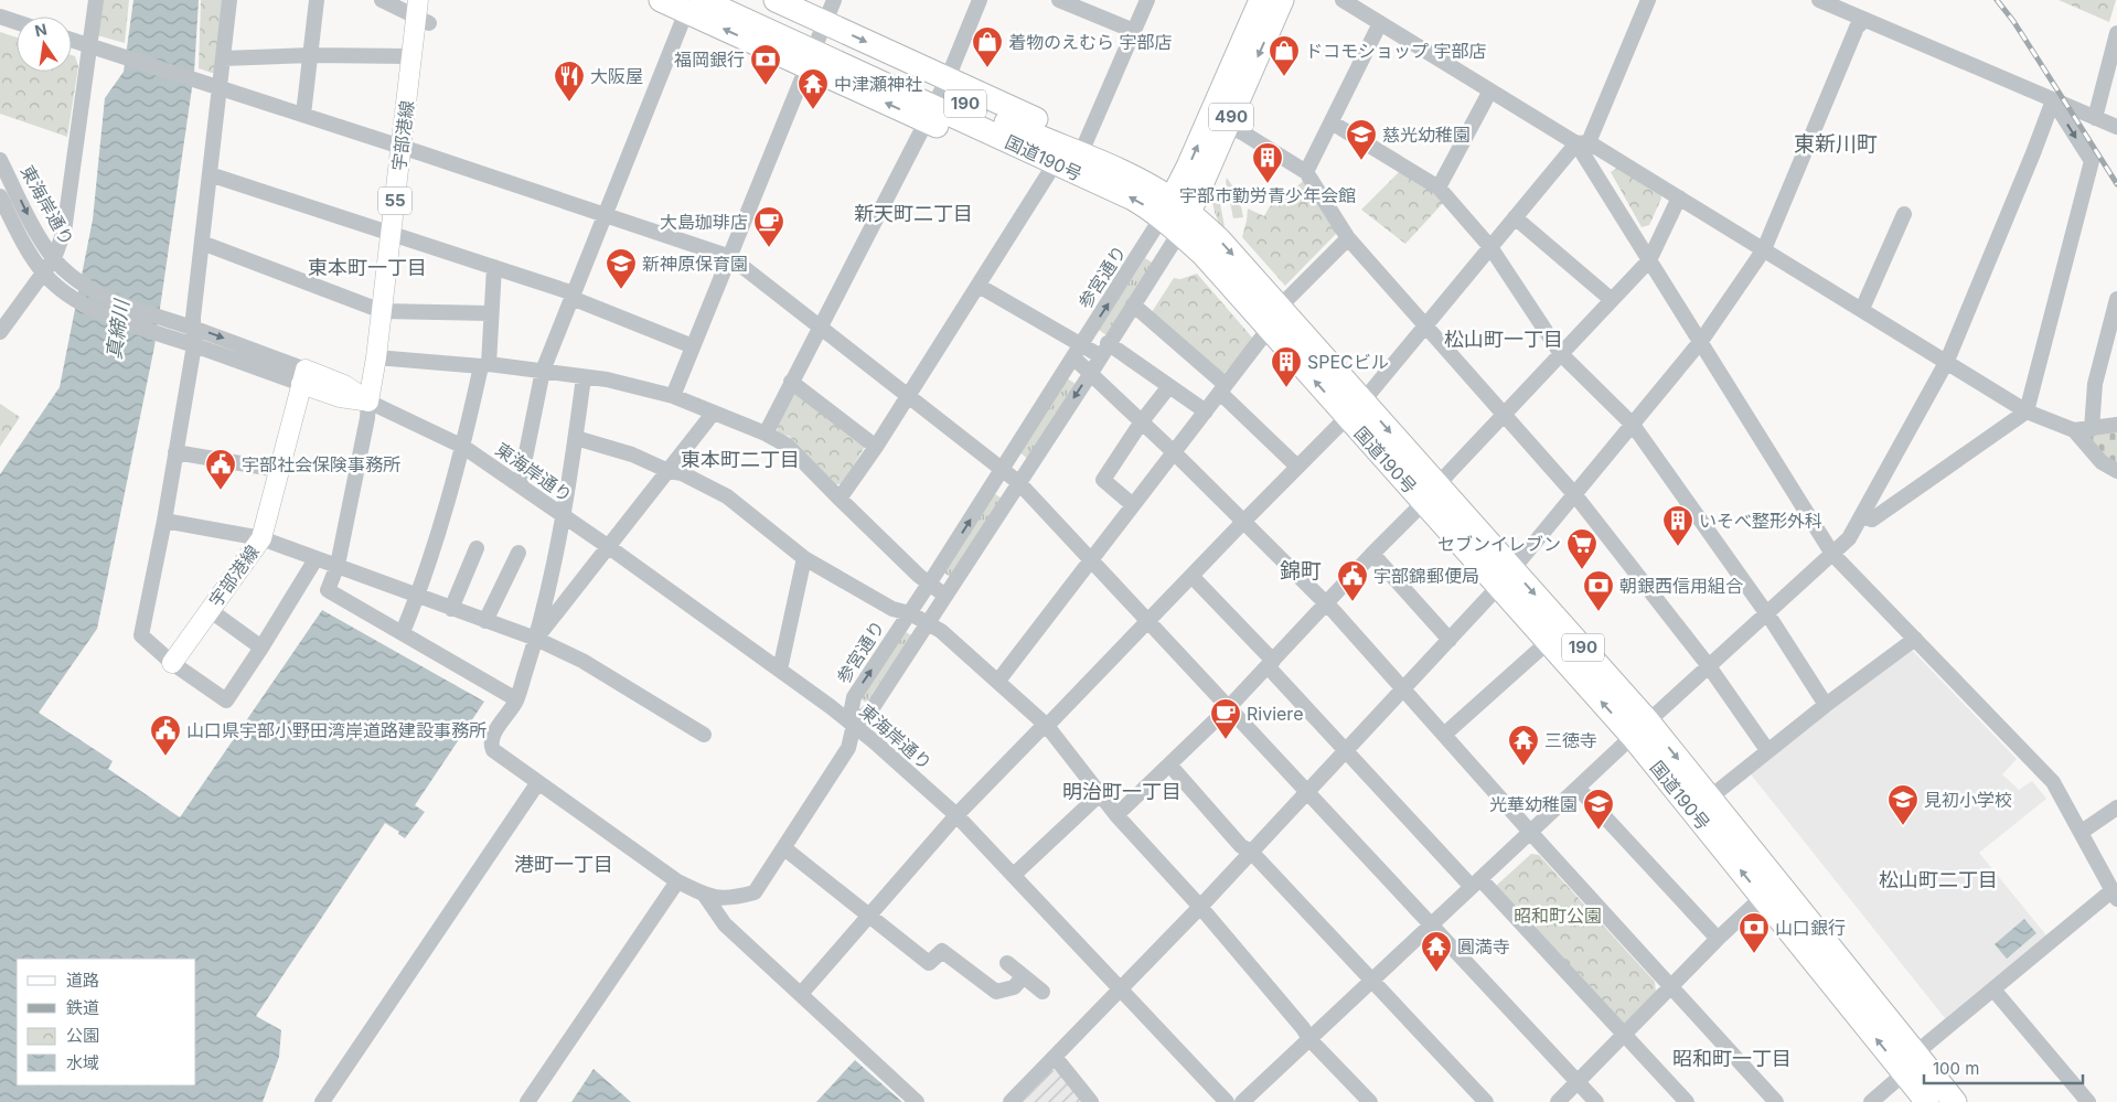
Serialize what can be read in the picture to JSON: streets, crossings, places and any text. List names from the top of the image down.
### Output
{
  "streets": {
    "highway": ["190", "490", "国道190号"],
    "main road": ["宇部港線", "55"],
    "street": ["東海岸通り", "参宮通り"]
  },
  "crossings": [
    ["490", "国道190号"],
    ["490", "参宮通り"],
    ["宇部港線", "東海岸通り"],
    ["国道190号", "参宮通り"],
    ["東海岸通り", "参宮通り"]
  ],
  "districts": [
    "東新川町",
    "新天町二丁目",
    "東本町一丁目",
    "松山町一丁目",
    "東本町二丁目",
    "錦町",
    "明治町一丁目",
    "港町一丁目",
    "松山町二丁目",
    "昭和町一丁目"
  ],
  "water": ["真締川"],
  "parks": ["昭和町公園"],
  "places": {
    "shop": ["着物のえむら 宇部店", "ドコモショップ 宇部店"],
    "bank": ["福岡銀行", "朝銀西信用組合", "山口銀行"],
    "restaurant": ["大阪屋"],
    "temple": ["中津瀬神社", "三徳寺", "圓満寺"],
    "school or university": [
      "慈光幼稚園",
      "新神原保育園",
      "見初小学校",
      "光華幼稚園"
    ],
    "building": ["宇部市勤労青少年会館", "SPECビル", "いそべ整形外科"],
    "cafe": ["大島珈琲店", "Riviere"],
    "public building": ["宇部社会保険事務所", "宇部錦郵便局", "山口県宇部小野田湾岸道路建設事務所"],
    "supermarket": ["セブンイレブン"]
  },
  "legend": [
    "道路",
    "鉄道",
    "公園",
    "水域"
  ],
  "scale_bar": "100 m",
  "north": "top"
}
